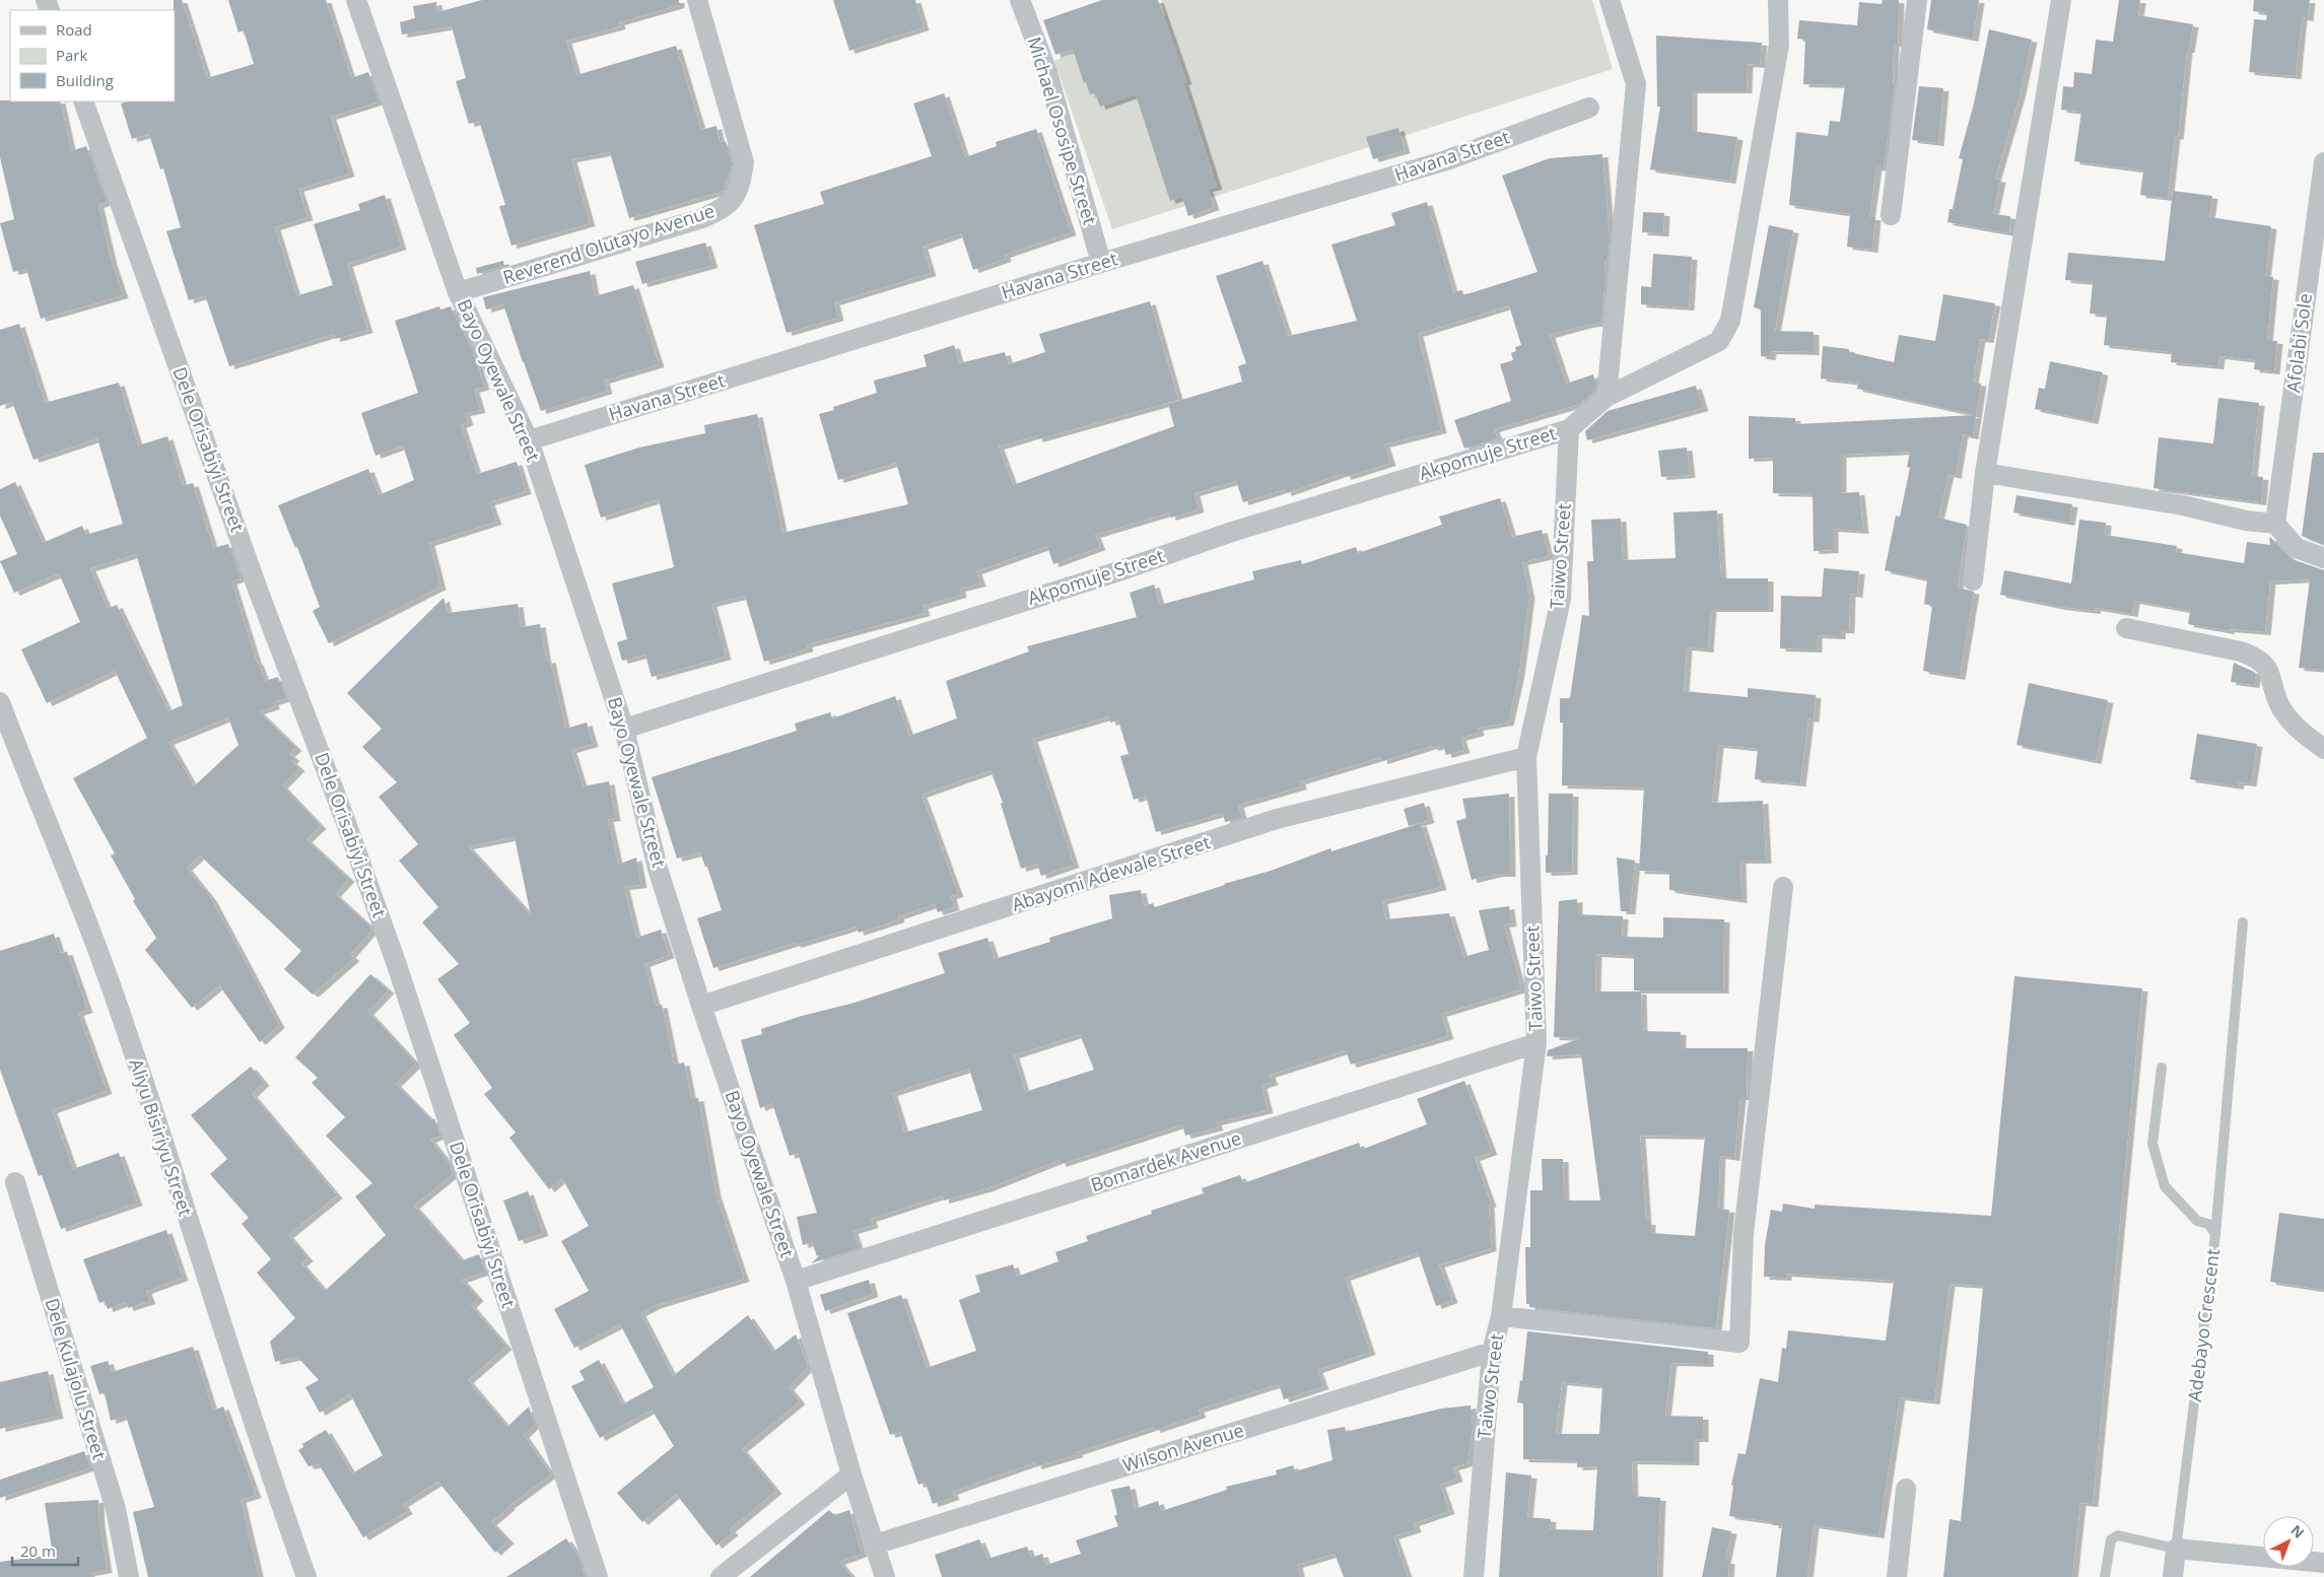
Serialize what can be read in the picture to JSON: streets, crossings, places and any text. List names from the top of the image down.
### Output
{
  "streets": {
    "street": [
      "Michael Ososipe Street",
      "Havana Street",
      "Reverend Olutayo Avenue",
      "Afolabi Sole",
      "Bayo Oyewale Street",
      "Dele Orisabiyi Street",
      "Akpomuje Street",
      "Taiwo Street",
      "Abayomi Adewale Street",
      "Aliyu Bisiriyu Street",
      "Bomardek Avenue",
      "Adebayo Crescent",
      "Dele Kulajolu Street",
      "Wilson Avenue"
    ]
  },
  "crossings": [
    ["Michael Ososipe Street", "Havana Street"],
    ["Havana Street", "Bayo Oyewale Street"],
    ["Reverend Olutayo Avenue", "Bayo Oyewale Street"],
    ["Bayo Oyewale Street", "Akpomuje Street"],
    ["Bayo Oyewale Street", "Abayomi Adewale Street"],
    ["Bayo Oyewale Street", "Bomardek Avenue"],
    ["Bayo Oyewale Street", "Wilson Avenue"],
    ["Akpomuje Street", "Taiwo Street"],
    ["Taiwo Street", "Abayomi Adewale Street"],
    ["Taiwo Street", "Bomardek Avenue"],
    ["Taiwo Street", "Wilson Avenue"]
  ],
  "legend": ["Road", "Park", "Building"],
  "scale_bar": "20 m",
  "north": "top right"
}
